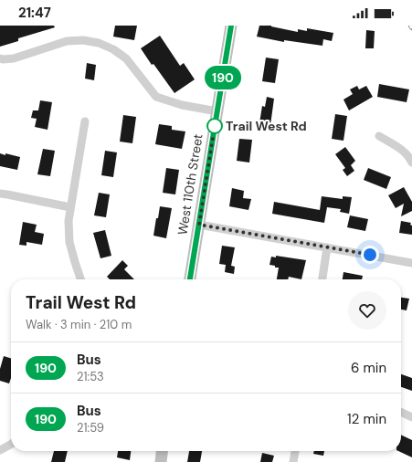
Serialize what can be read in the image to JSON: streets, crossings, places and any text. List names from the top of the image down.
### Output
{
  "streets": {
    "street": ["West 110th Street"]
  },
  "places": ["Trail West Rd"],
  "lines": ["bus line 190"],
  "page": {
    "status": "21:47",
    "on_map": "190",
    "heading": ["Trail West Rd", "Walk · 3 min · 210 m"],
    "list": [
      {
        "mark": "190",
        "name": "Bus",
        "note": "21:53",
        "value": "6 min"
      },
      {
        "mark": "190",
        "name": "Bus",
        "note": "21:59",
        "value": "12 min"
      }
    ]
  }
}
